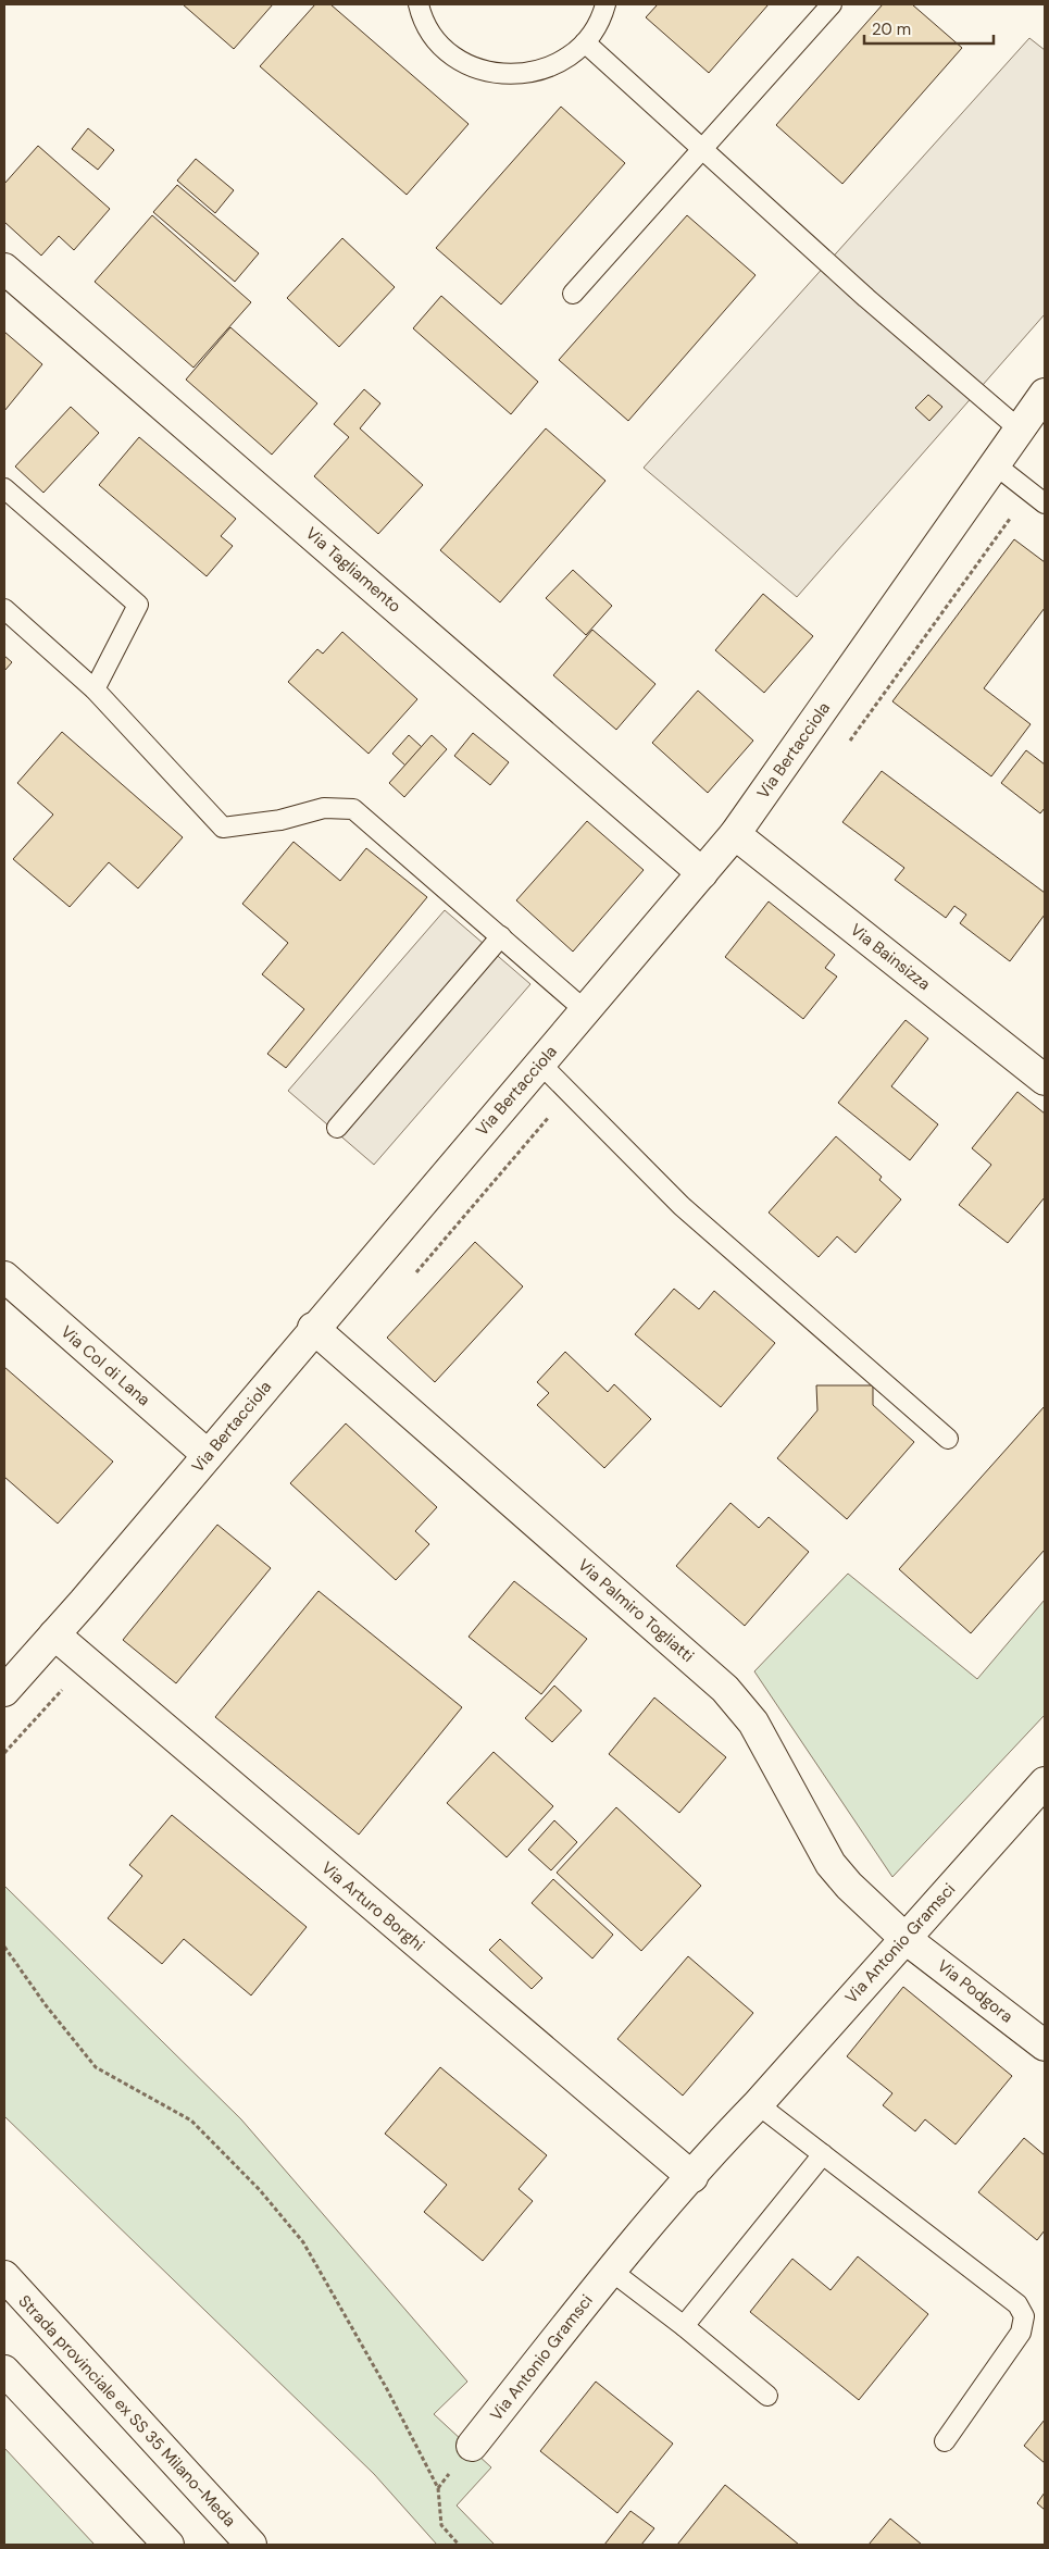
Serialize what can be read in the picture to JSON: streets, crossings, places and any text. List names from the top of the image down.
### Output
{
  "streets": {
    "main road": [
      "Via Tagliamento",
      "Via Bertacciola",
      "Via Bainsizza",
      "Via Col di Lana",
      "Via Palmiro Togliatti",
      "Via Arturo Borghi",
      "Via Antonio Gramsci",
      "Via Podgora",
      "Strada provinciale ex SS 35 Milano-Meda"
    ]
  },
  "crossings": [
    ["Via Tagliamento", "Via Bertacciola"],
    ["Via Bertacciola", "Via Bainsizza"],
    ["Via Bertacciola", "Via Col di Lana"],
    ["Via Bertacciola", "Via Palmiro Togliatti"],
    ["Via Bertacciola", "Via Arturo Borghi"],
    ["Via Palmiro Togliatti", "Via Antonio Gramsci"],
    ["Via Palmiro Togliatti", "Via Podgora"],
    ["Via Arturo Borghi", "Via Antonio Gramsci"],
    ["Via Antonio Gramsci", "Via Podgora"]
  ],
  "scale_bar": "20 m"
}
